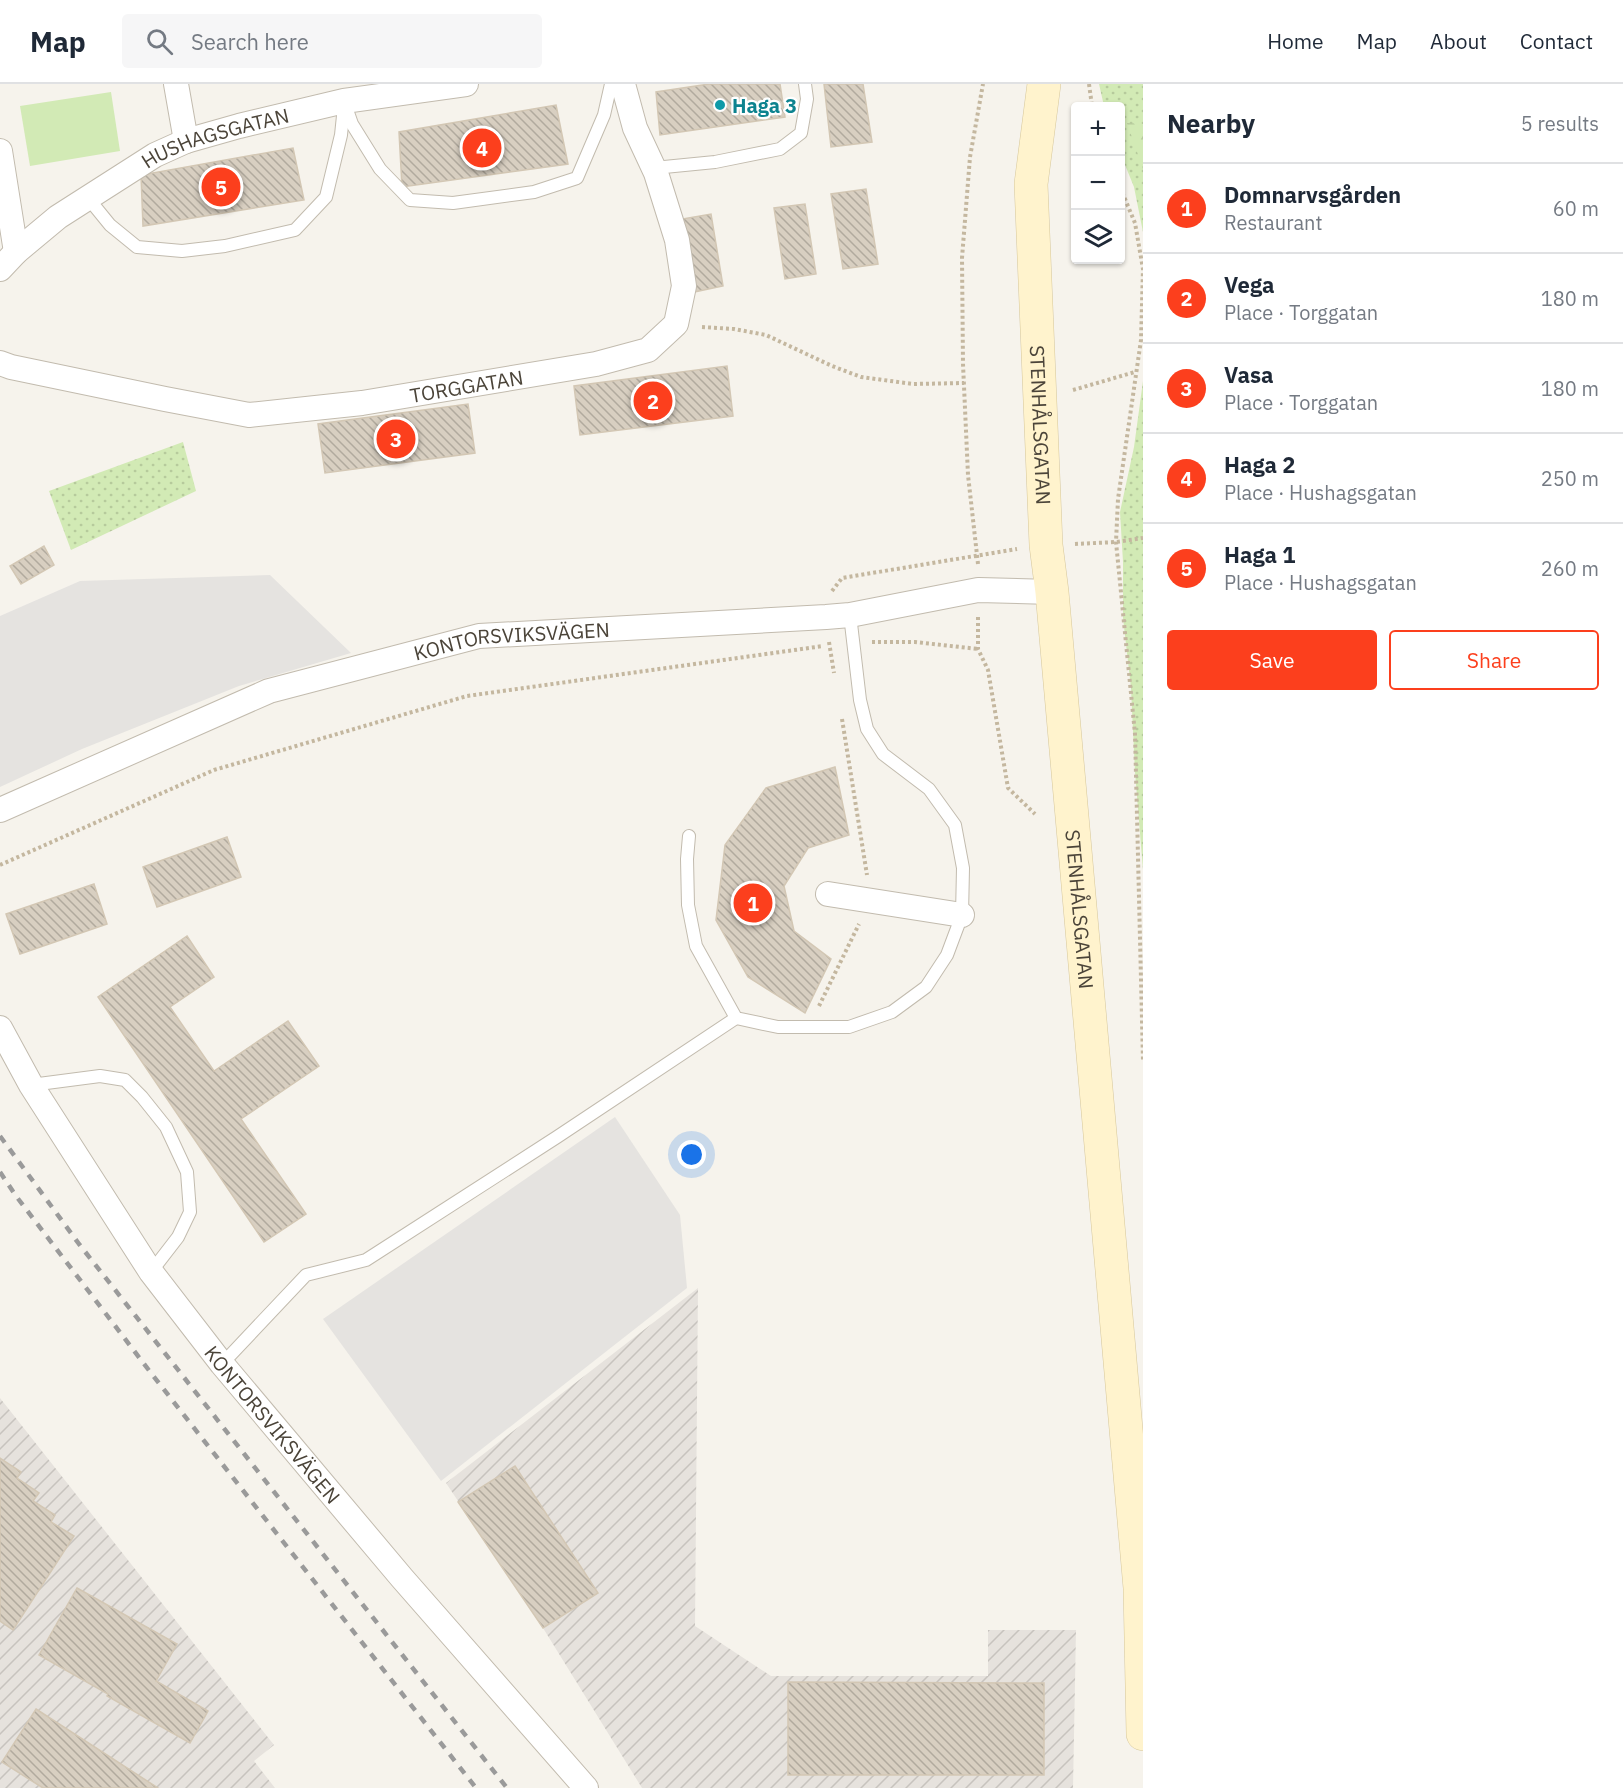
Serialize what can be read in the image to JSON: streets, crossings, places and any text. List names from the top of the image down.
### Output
{
  "streets": {
    "street": [
      "HUSHAGSGATAN",
      "TORGGATAN",
      "STENHÅLSGATAN",
      "KONTORSVIKSVÄGEN"
    ]
  },
  "crossings": [
    ["STENHÅLSGATAN", "KONTORSVIKSVÄGEN"]
  ],
  "places": ["Haga 3"],
  "page": {
    "header": "Map",
    "search": "Search here",
    "nav": [
      "Home",
      "Map",
      "About",
      "Contact"
    ],
    "heading": ["Nearby", "5 results"],
    "map_buttons": ["+", "−"],
    "pins": [
      "4",
      "5",
      "2",
      "3",
      "1"
    ],
    "list": [
      {
        "mark": "1",
        "name": "Domnarvsgården",
        "note": "Restaurant",
        "value": "60 m"
      },
      {
        "mark": "2",
        "name": "Vega",
        "note": "Place · Torggatan",
        "value": "180 m"
      },
      {
        "mark": "3",
        "name": "Vasa",
        "note": "Place · Torggatan",
        "value": "180 m"
      },
      {
        "mark": "4",
        "name": "Haga 2",
        "note": "Place · Hushagsgatan",
        "value": "250 m"
      },
      {
        "mark": "5",
        "name": "Haga 1",
        "note": "Place · Hushagsgatan",
        "value": "260 m"
      }
    ],
    "buttons": ["Save", "Share"]
  }
}
